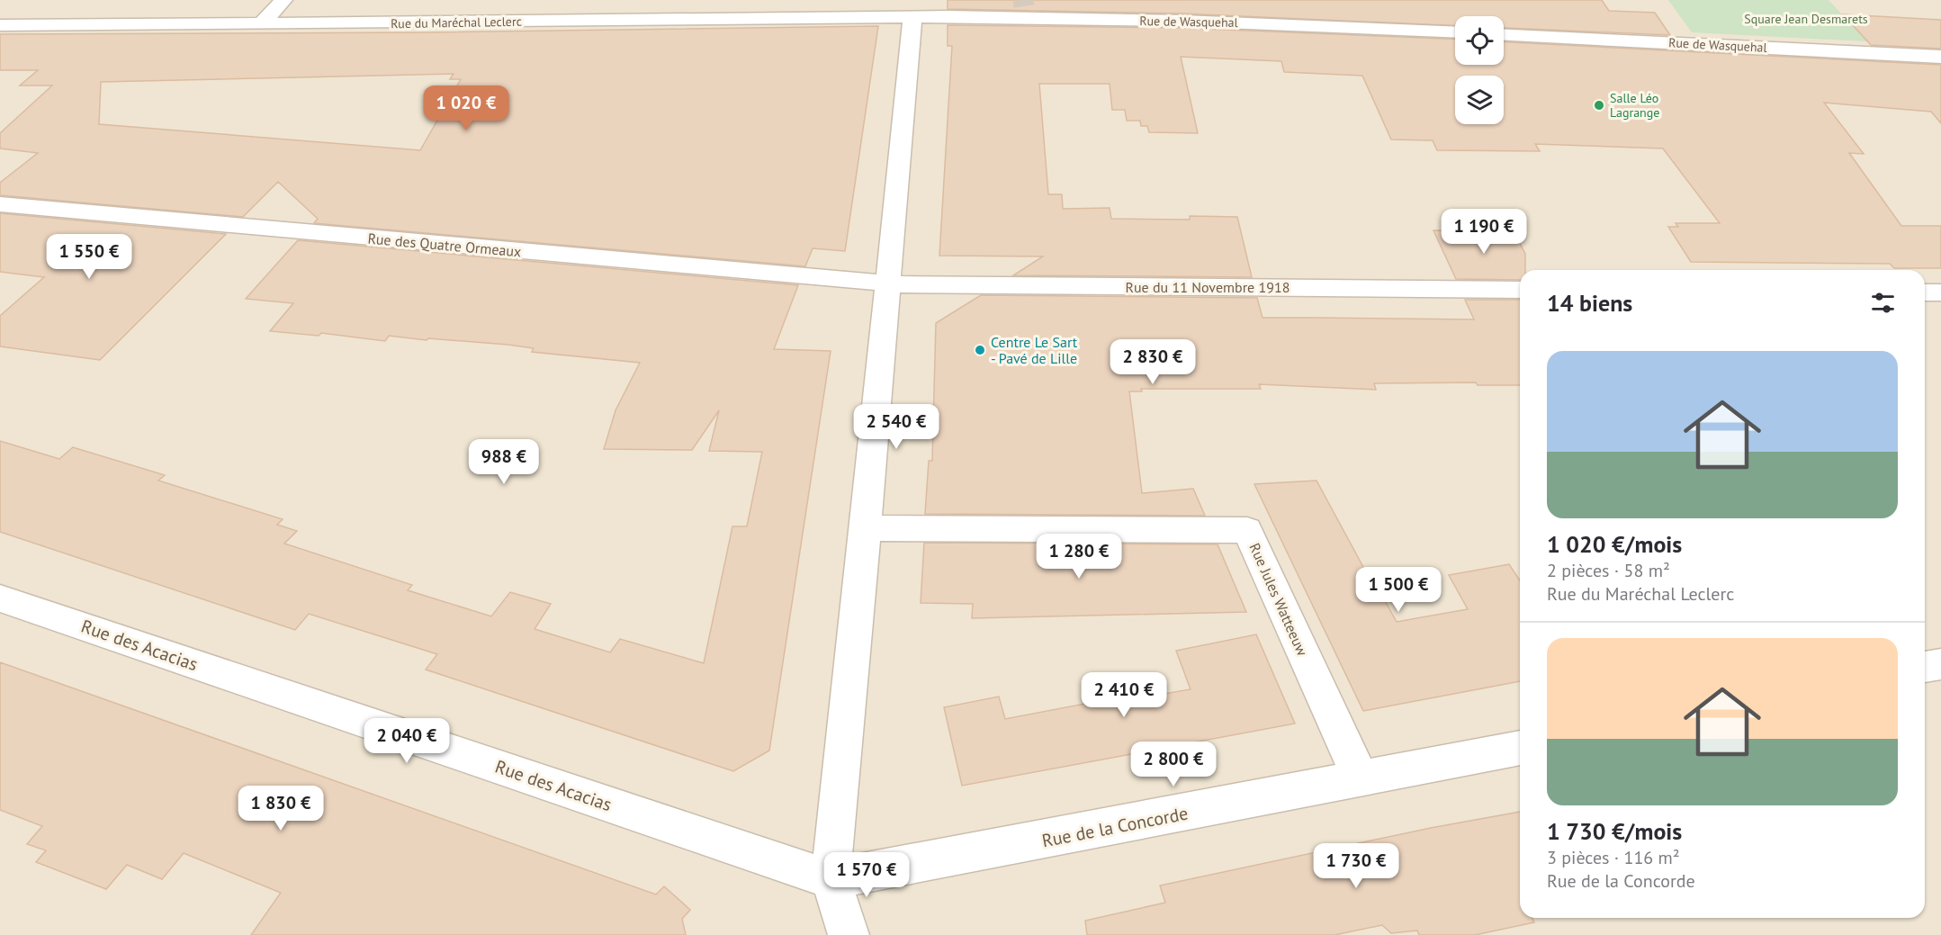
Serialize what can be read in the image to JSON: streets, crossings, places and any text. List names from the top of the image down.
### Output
{
  "streets": {
    "street": [
      "Rue de Wasquehal",
      "Rue du Maréchal Leclerc",
      "Rue des Quatre Ormeaux",
      "Rue du 11 Novembre 1918",
      "Rue Jules Watteeuw",
      "Rue des Acacias",
      "Rue de la Concorde"
    ]
  },
  "crossings": [
    ["Rue de Wasquehal", "Rue du Maréchal Leclerc"],
    ["Rue des Quatre Ormeaux", "Rue du 11 Novembre 1918"],
    ["Rue Jules Watteeuw", "Rue de la Concorde"],
    ["Rue des Acacias", "Rue de la Concorde"]
  ],
  "parks": ["Square Jean Desmarets"],
  "places": ["Salle Léo Lagrange", "Centre Le Sart - Pavé de Lille"],
  "page": {
    "price": [
      "1 020 €",
      "1 190 €",
      "1 550 €",
      "2 830 €",
      "2 540 €",
      "988 €",
      "1 280 €",
      "1 500 €",
      "2 410 €",
      "2 040 €",
      "2 800 €",
      "1 830 €",
      "1 730 €",
      "1 570 €"
    ],
    "heading": "14 biens",
    "list": [
      {
        "name": "1 020 €/mois",
        "note": "2 pièces · 58 m² · Rue du Maréchal Leclerc"
      },
      {
        "name": "1 730 €/mois",
        "note": "3 pièces · 116 m² · Rue de la Concorde"
      }
    ]
  }
}
